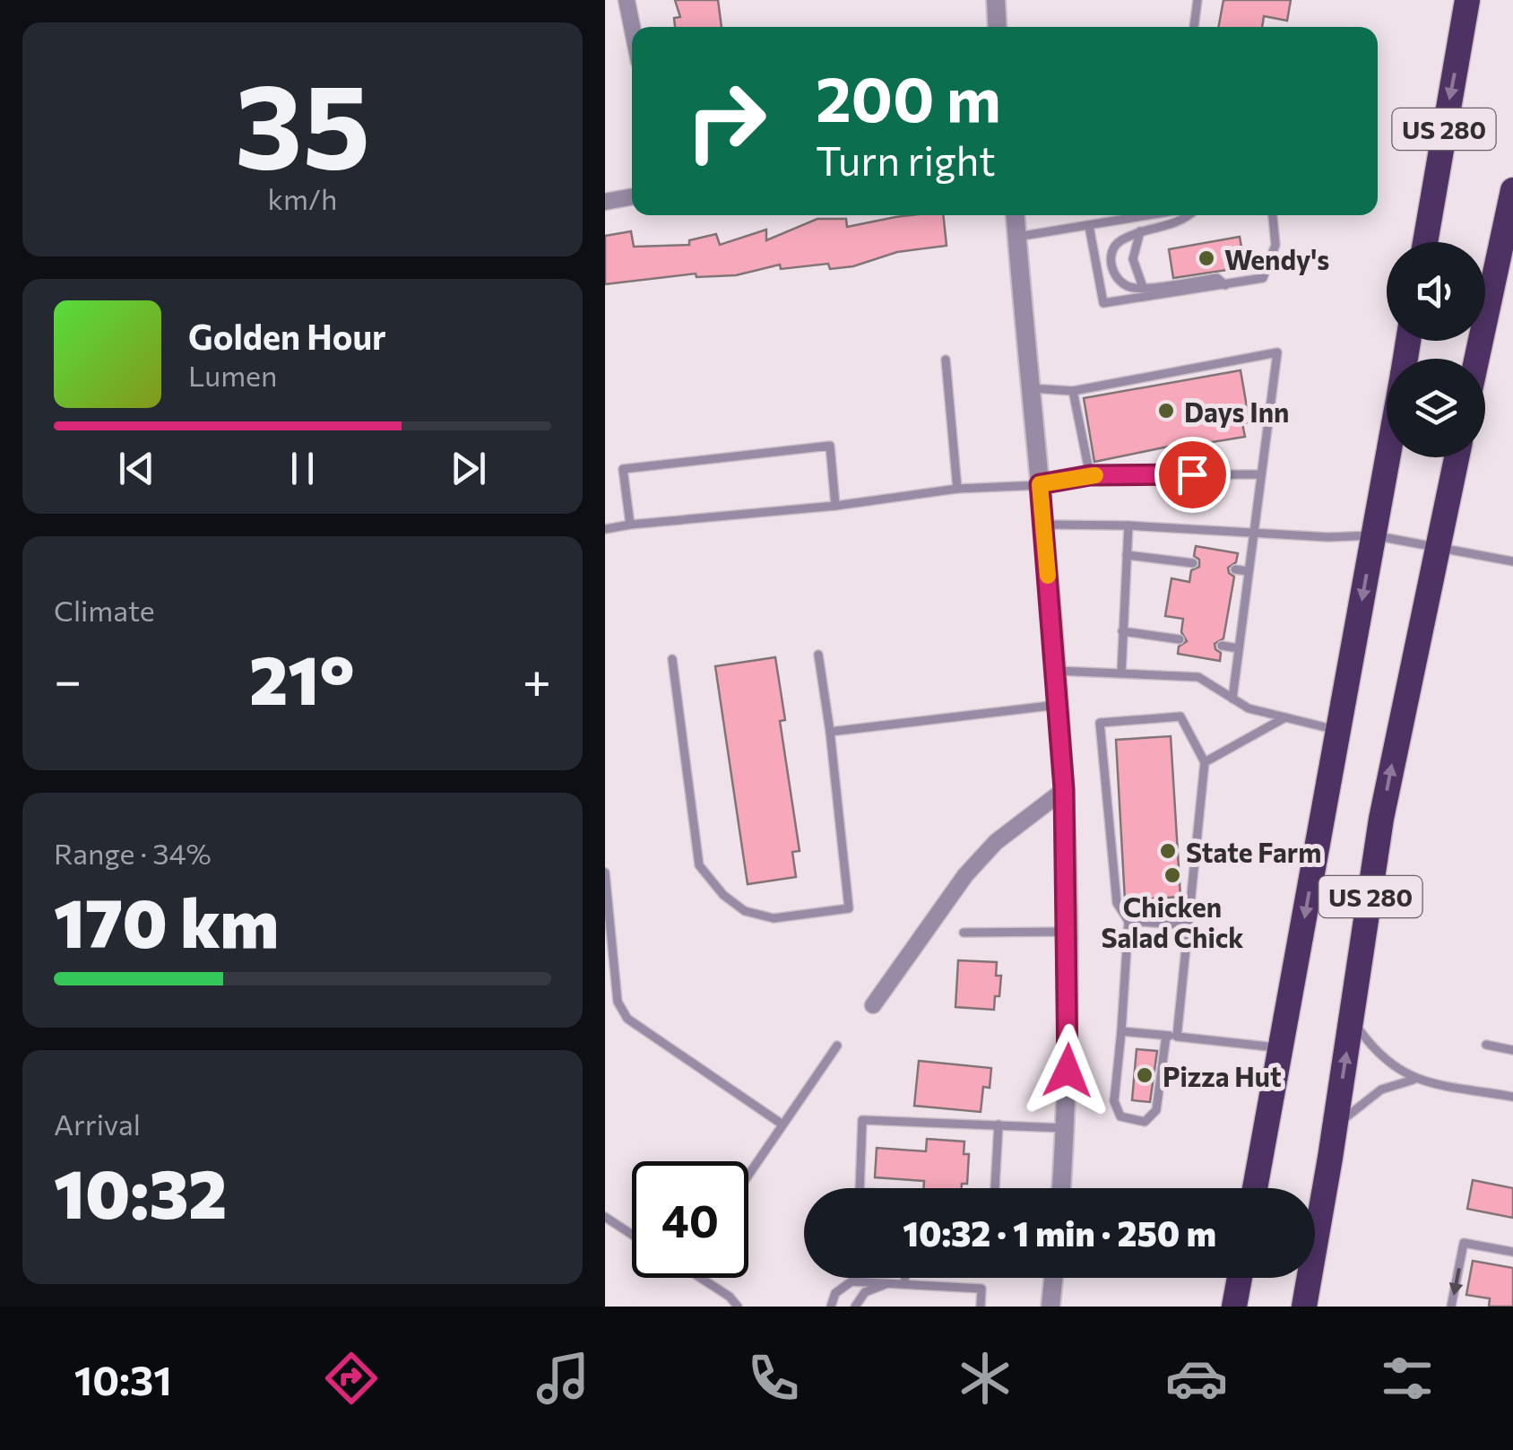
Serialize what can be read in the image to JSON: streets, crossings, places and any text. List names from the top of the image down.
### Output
{
  "streets": {
    "highway": ["US 280"]
  },
  "places": [
    "Wendy's",
    "Days Inn",
    "State Farm",
    "Chicken Salad Chick",
    "Pizza Hut"
  ],
  "page": {
    "tile": [
      ["35", "km/h"],
      "Climate",
      ["Range · 34%", "170 km"],
      ["Arrival", "10:32"]
    ],
    "turn": ["200 m", "Turn right"],
    "song": ["Golden Hour", "Lumen"],
    "heat": ["−", "21°", "+"],
    "limit": "40",
    "trip": "10:32 · 1 min · 250 m",
    "tabs": "10:31"
  }
}
